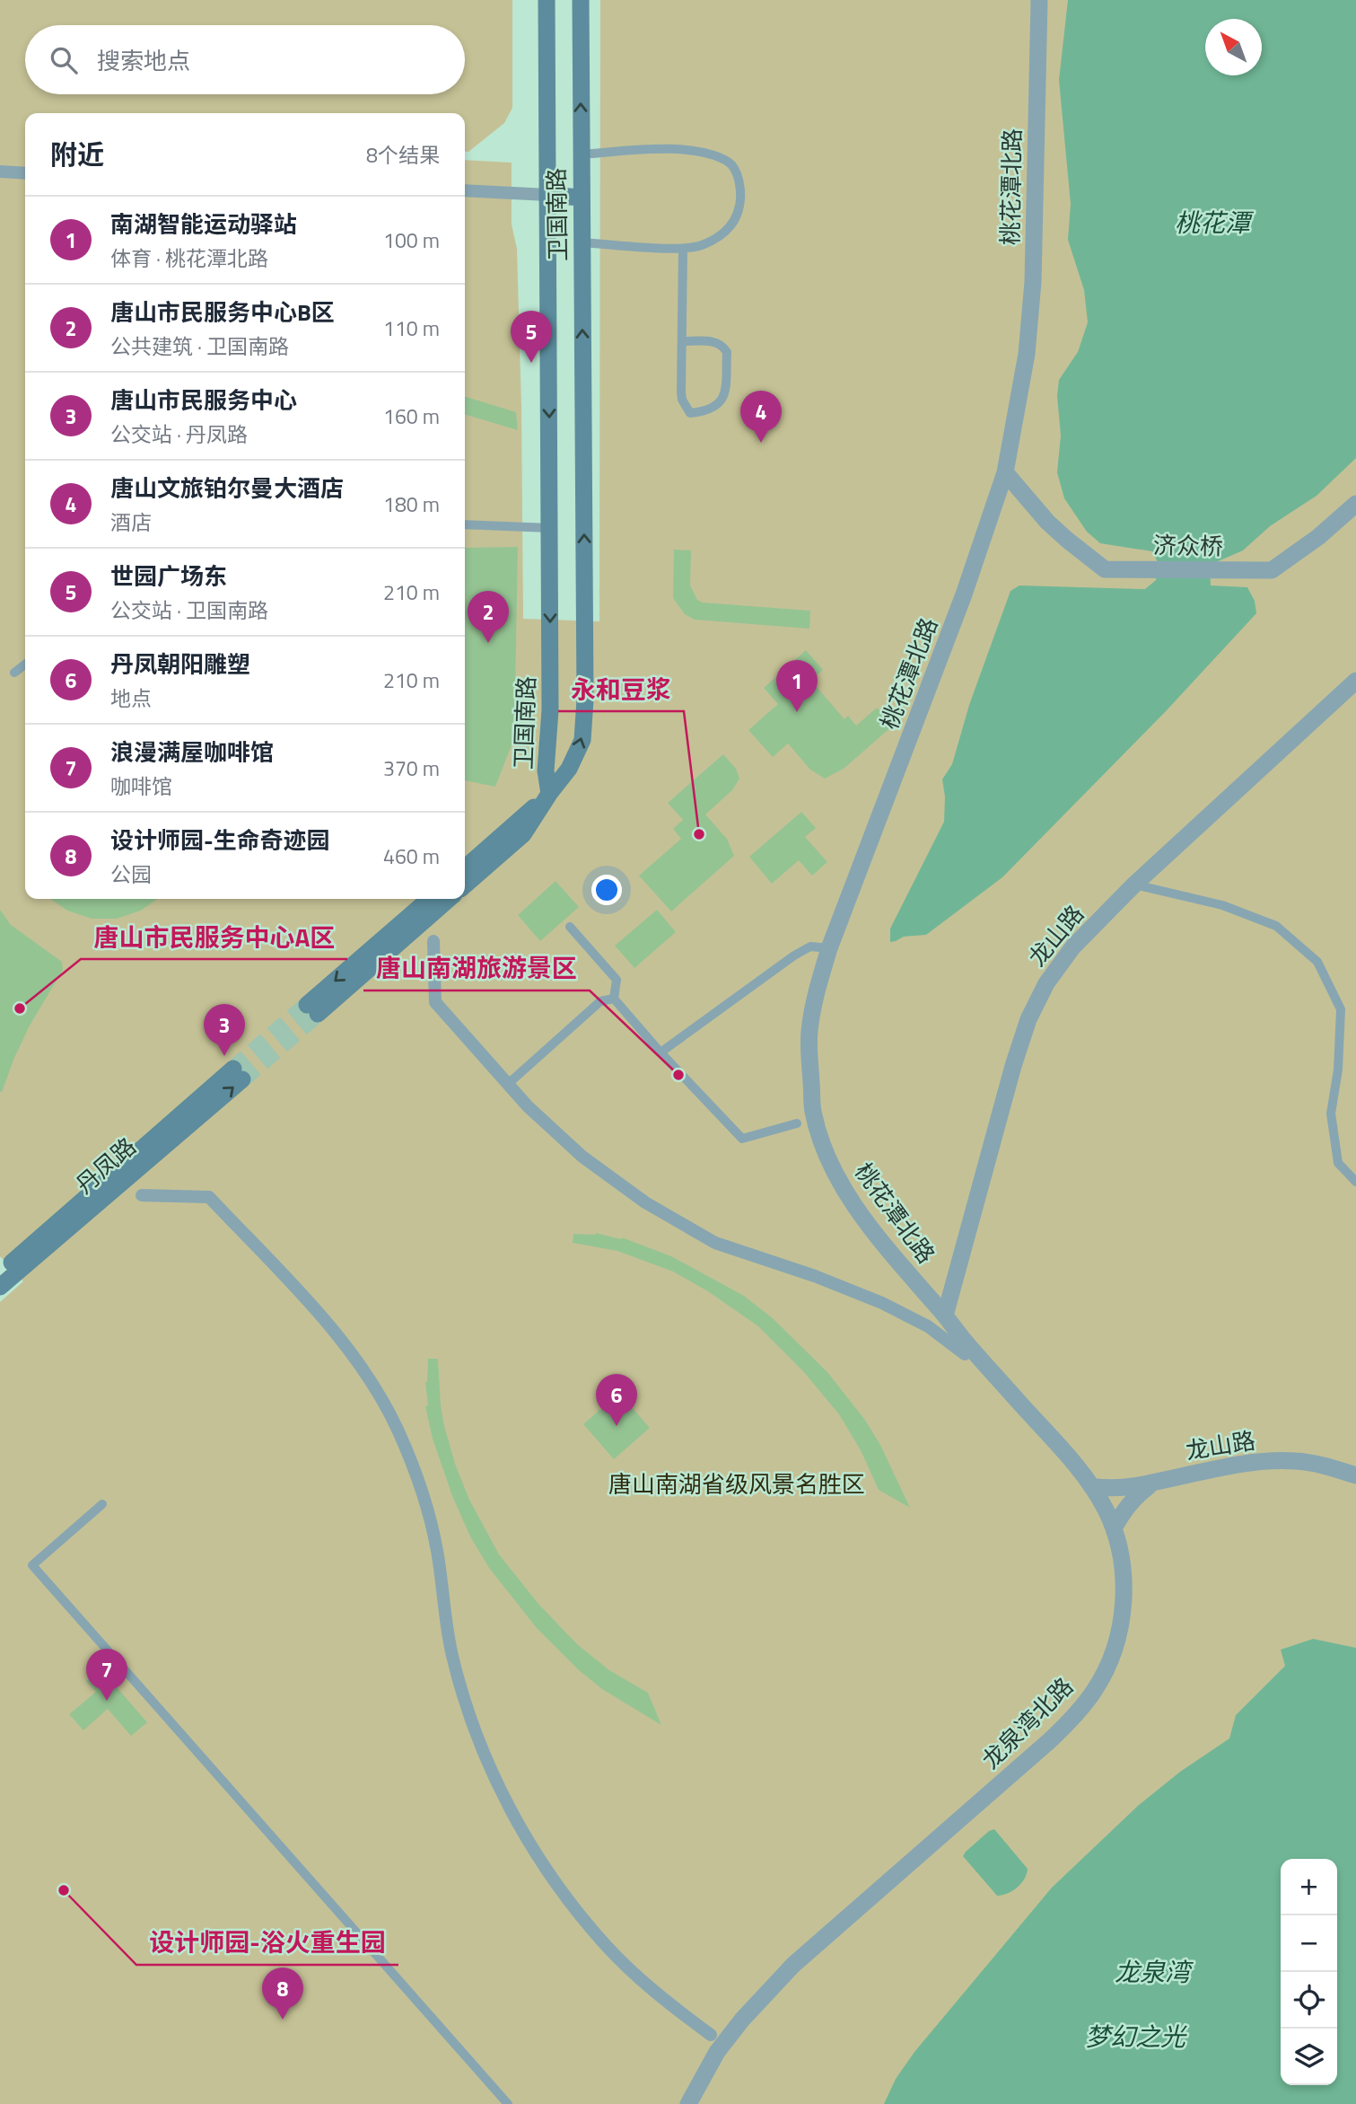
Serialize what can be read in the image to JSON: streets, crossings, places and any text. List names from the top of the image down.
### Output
{
  "streets": {
    "main road": ["卫国南路", "丹凤路"],
    "street": [
      "桃花潭北路",
      "济众桥",
      "龙山路",
      "龙泉湾北路"
    ]
  },
  "crossings": [
    ["桃花潭北路", "济众桥"],
    ["桃花潭北路", "龙山路"],
    ["桃花潭北路", "龙泉湾北路"],
    ["龙山路", "龙泉湾北路"]
  ],
  "water": ["桃花潭", "龙泉湾", "梦幻之光"],
  "parks": ["唐山南湖省级风景名胜区"],
  "places": [
    "永和豆浆",
    "唐山市民服务中心A区",
    "唐山南湖旅游景区",
    "设计师园-浴火重生园"
  ],
  "north": "top left",
  "page": {
    "search": "搜索地点",
    "heading": ["附近", "8个结果"],
    "list": [
      {
        "mark": "1",
        "name": "南湖智能运动驿站",
        "note": "体育 · 桃花潭北路",
        "value": "100 m"
      },
      {
        "mark": "2",
        "name": "唐山市民服务中心B区",
        "note": "公共建筑 · 卫国南路",
        "value": "110 m"
      },
      {
        "mark": "3",
        "name": "唐山市民服务中心",
        "note": "公交站 · 丹凤路",
        "value": "160 m"
      },
      {
        "mark": "4",
        "name": "唐山文旅铂尔曼大酒店",
        "note": "酒店",
        "value": "180 m"
      },
      {
        "mark": "5",
        "name": "世园广场东",
        "note": "公交站 · 卫国南路",
        "value": "210 m"
      },
      {
        "mark": "6",
        "name": "丹凤朝阳雕塑",
        "note": "地点",
        "value": "210 m"
      },
      {
        "mark": "7",
        "name": "浪漫满屋咖啡馆",
        "note": "咖啡馆",
        "value": "370 m"
      },
      {
        "mark": "8",
        "name": "设计师园-生命奇迹园",
        "note": "公园",
        "value": "460 m"
      }
    ],
    "pins": [
      "5",
      "4",
      "2",
      "1",
      "3",
      "6",
      "7",
      "8"
    ],
    "map_buttons": ["+", "−"]
  }
}
